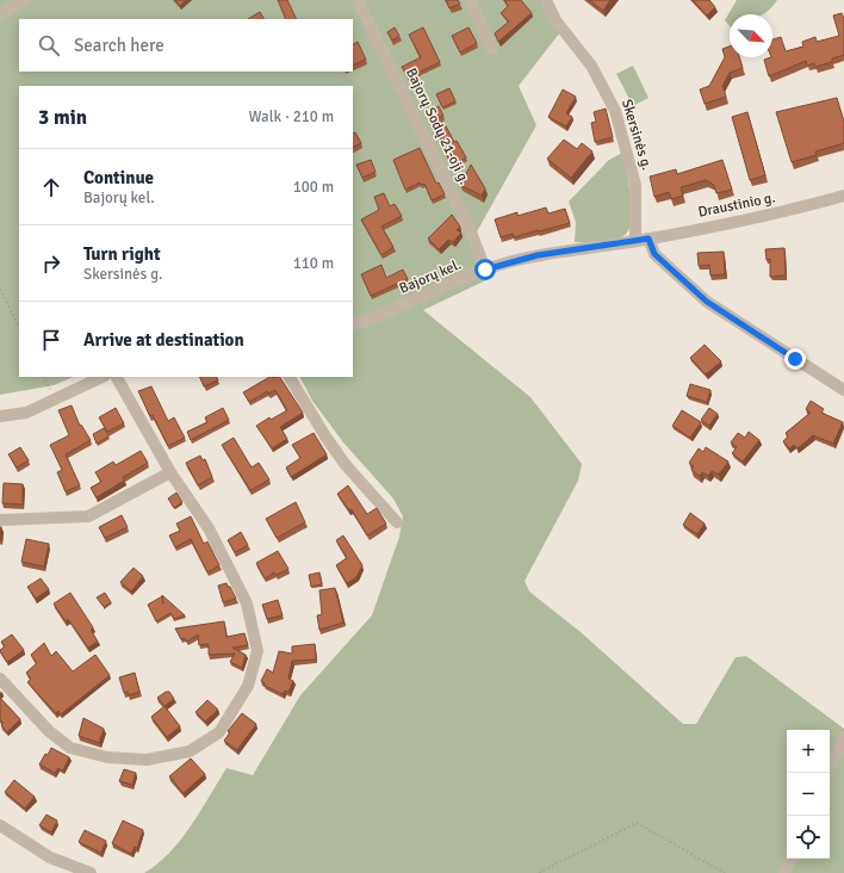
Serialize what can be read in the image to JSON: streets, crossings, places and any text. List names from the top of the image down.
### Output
{
  "streets": {
    "street": [
      "Bajorų Sodų 21-oji g.",
      "Skersinės g.",
      "Draustinio g.",
      "Bajorų kel."
    ]
  },
  "crossings": [
    ["Bajorų Sodų 21-oji g.", "Bajorų kel."],
    ["Skersinės g.", "Draustinio g."],
    ["Skersinės g.", "Bajorų kel."],
    ["Draustinio g.", "Bajorų kel."]
  ],
  "north": "bottom right",
  "page": {
    "search": "Search here",
    "heading": ["3 min", "Walk · 210 m"],
    "list": [
      ["Continue", "Bajorų kel.", "100 m"],
      ["Turn right", "Skersinės g.", "110 m"],
      "Arrive at destination"
    ],
    "map_buttons": ["+", "−"]
  }
}
